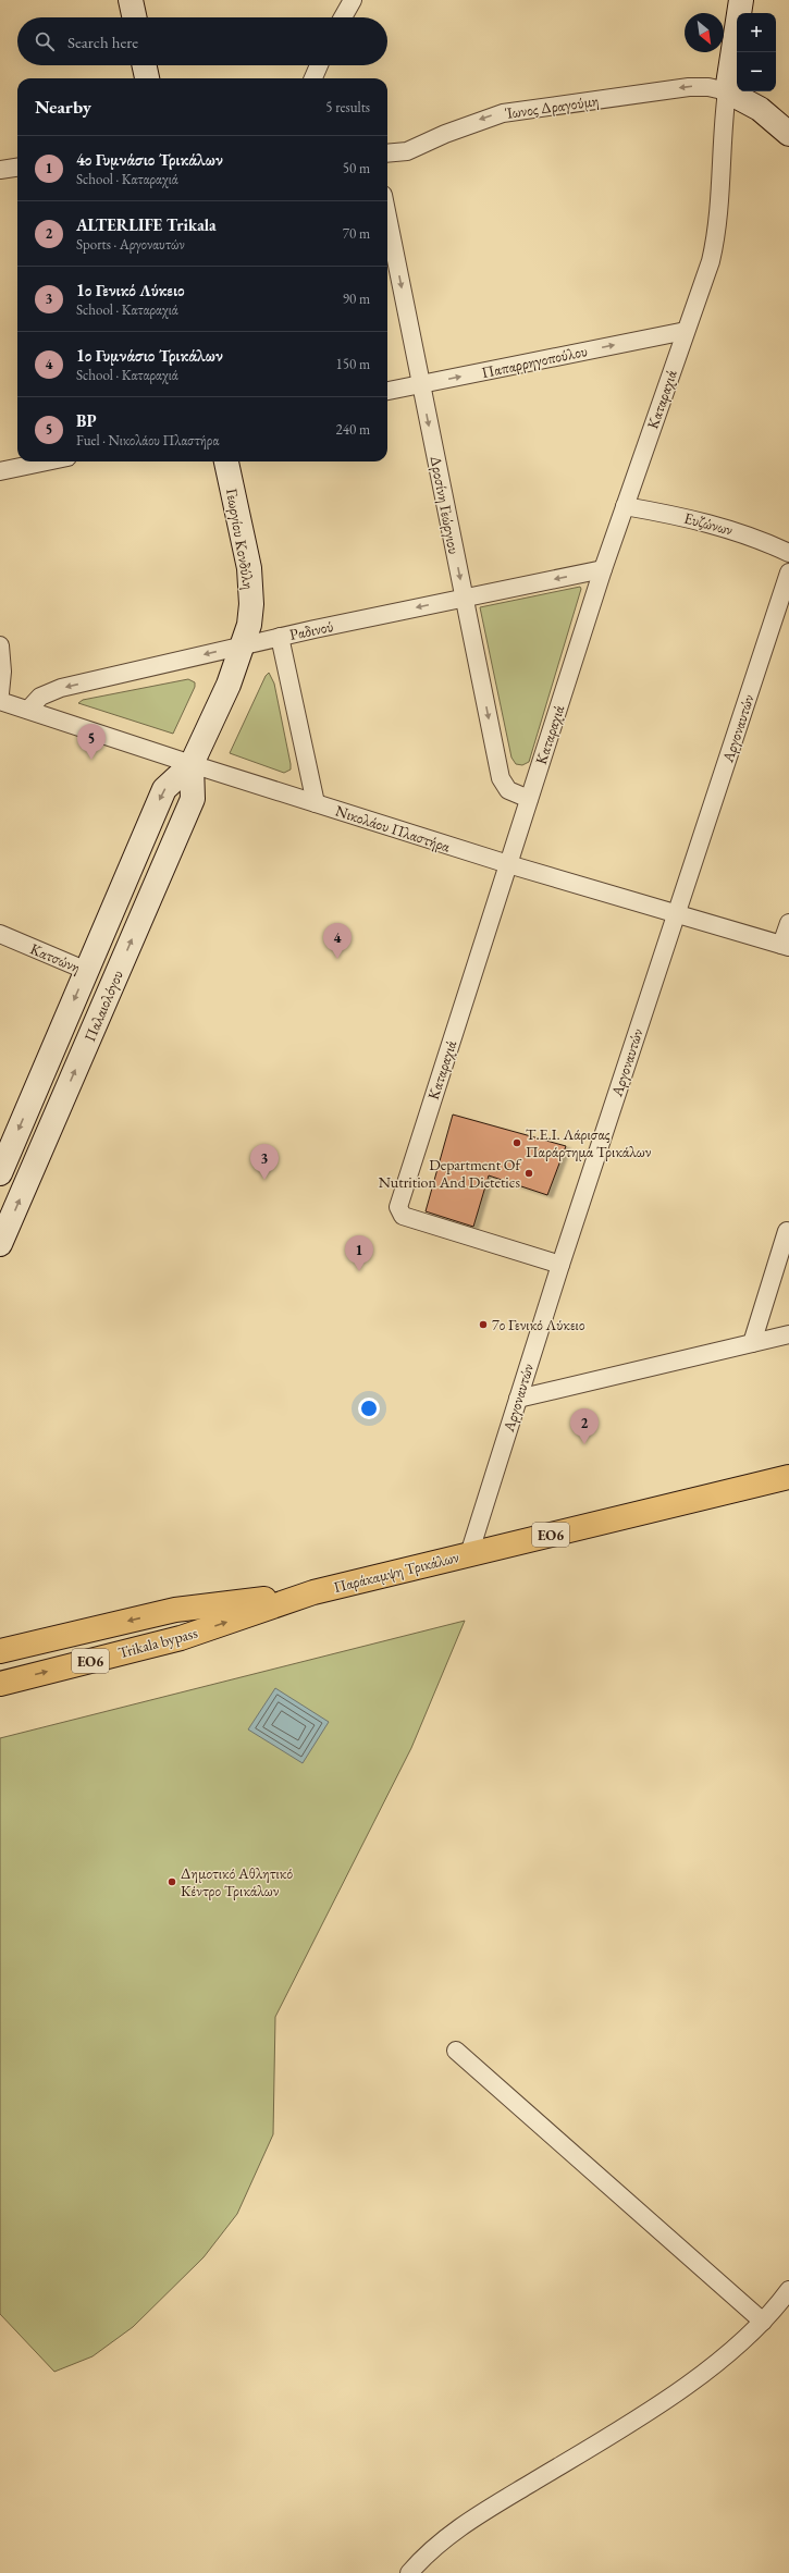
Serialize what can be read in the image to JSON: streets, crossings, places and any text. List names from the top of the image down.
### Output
{
  "streets": {
    "main road": [
      "Γεωργίου Κονδύλη",
      "Παλαιολόγου",
      "ΕΟ6",
      "Παράκαμψη Τρικάλων",
      "Trikala bypass"
    ],
    "street": [
      "Ίωνος Δραγούμη",
      "Παπαρρηγοπούλου",
      "Καταραχιά",
      "Δροσίνη Γεώργιου",
      "Ευζώνων",
      "Ραδινού",
      "Αργοναυτών",
      "Νικολάου Πλαστήρα",
      "Κατσώνη"
    ]
  },
  "crossings": [
    ["Ίωνος Δραγούμη", "Καταραχιά"],
    ["Παπαρρηγοπούλου", "Καταραχιά"],
    ["Παπαρρηγοπούλου", "Δροσίνη Γεώργιου"],
    ["Καταραχιά", "Δροσίνη Γεώργιου"],
    ["Καταραχιά", "Ευζώνων"],
    ["Καταραχιά", "Ραδινού"],
    ["Καταραχιά", "Αργοναυτών"],
    ["Καταραχιά", "Νικολάου Πλαστήρα"],
    ["Δροσίνη Γεώργιου", "Ραδινού"],
    ["Γεωργίου Κονδύλη", "Ραδινού"],
    ["Γεωργίου Κονδύλη", "Παλαιολόγου"],
    ["Ραδινού", "Νικολάου Πλαστήρα"],
    ["Ραδινού", "Παλαιολόγου"],
    ["Αργοναυτών", "Νικολάου Πλαστήρα"],
    ["Αργοναυτών", "Παράκαμψη Τρικάλων"],
    ["Νικολάου Πλαστήρα", "Παλαιολόγου"],
    ["Κατσώνη", "Παλαιολόγου"],
    ["Παράκαμψη Τρικάλων", "Trikala bypass"]
  ],
  "one_way": [
    "Ίωνος Δραγούμη",
    "Παπαρρηγοπούλου",
    "Δροσίνη Γεώργιου",
    "Ραδινού",
    "Παράκαμψη Τρικάλων",
    "Trikala bypass"
  ],
  "places": [
    "Τ.Ε.Ι. Λάρισας Παράρτημα Τρικάλων",
    "Department Of Nutrition And Dietetics",
    "7ο Γενικό Λύκειο",
    "Δημοτικό Αθλητικό Κέντρο Τρικάλων"
  ],
  "north": "bottom right",
  "page": {
    "map_buttons": ["+", "−"],
    "search": "Search here",
    "heading": ["Nearby", "5 results"],
    "list": [
      {
        "mark": "1",
        "name": "4ο Γυμνάσιο Τρικάλων",
        "note": "School · Καταραχιά",
        "value": "50 m"
      },
      {
        "mark": "2",
        "name": "ALTERLIFE Trikala",
        "note": "Sports · Αργοναυτών",
        "value": "70 m"
      },
      {
        "mark": "3",
        "name": "1ο Γενικό Λύκειο",
        "note": "School · Καταραχιά",
        "value": "90 m"
      },
      {
        "mark": "4",
        "name": "1ο Γυμνάσιο Τρικάλων",
        "note": "School · Καταραχιά",
        "value": "150 m"
      },
      {
        "mark": "5",
        "name": "BP",
        "note": "Fuel · Νικολάου Πλαστήρα",
        "value": "240 m"
      }
    ],
    "pins": [
      "5",
      "4",
      "3",
      "1",
      "2"
    ]
  }
}
